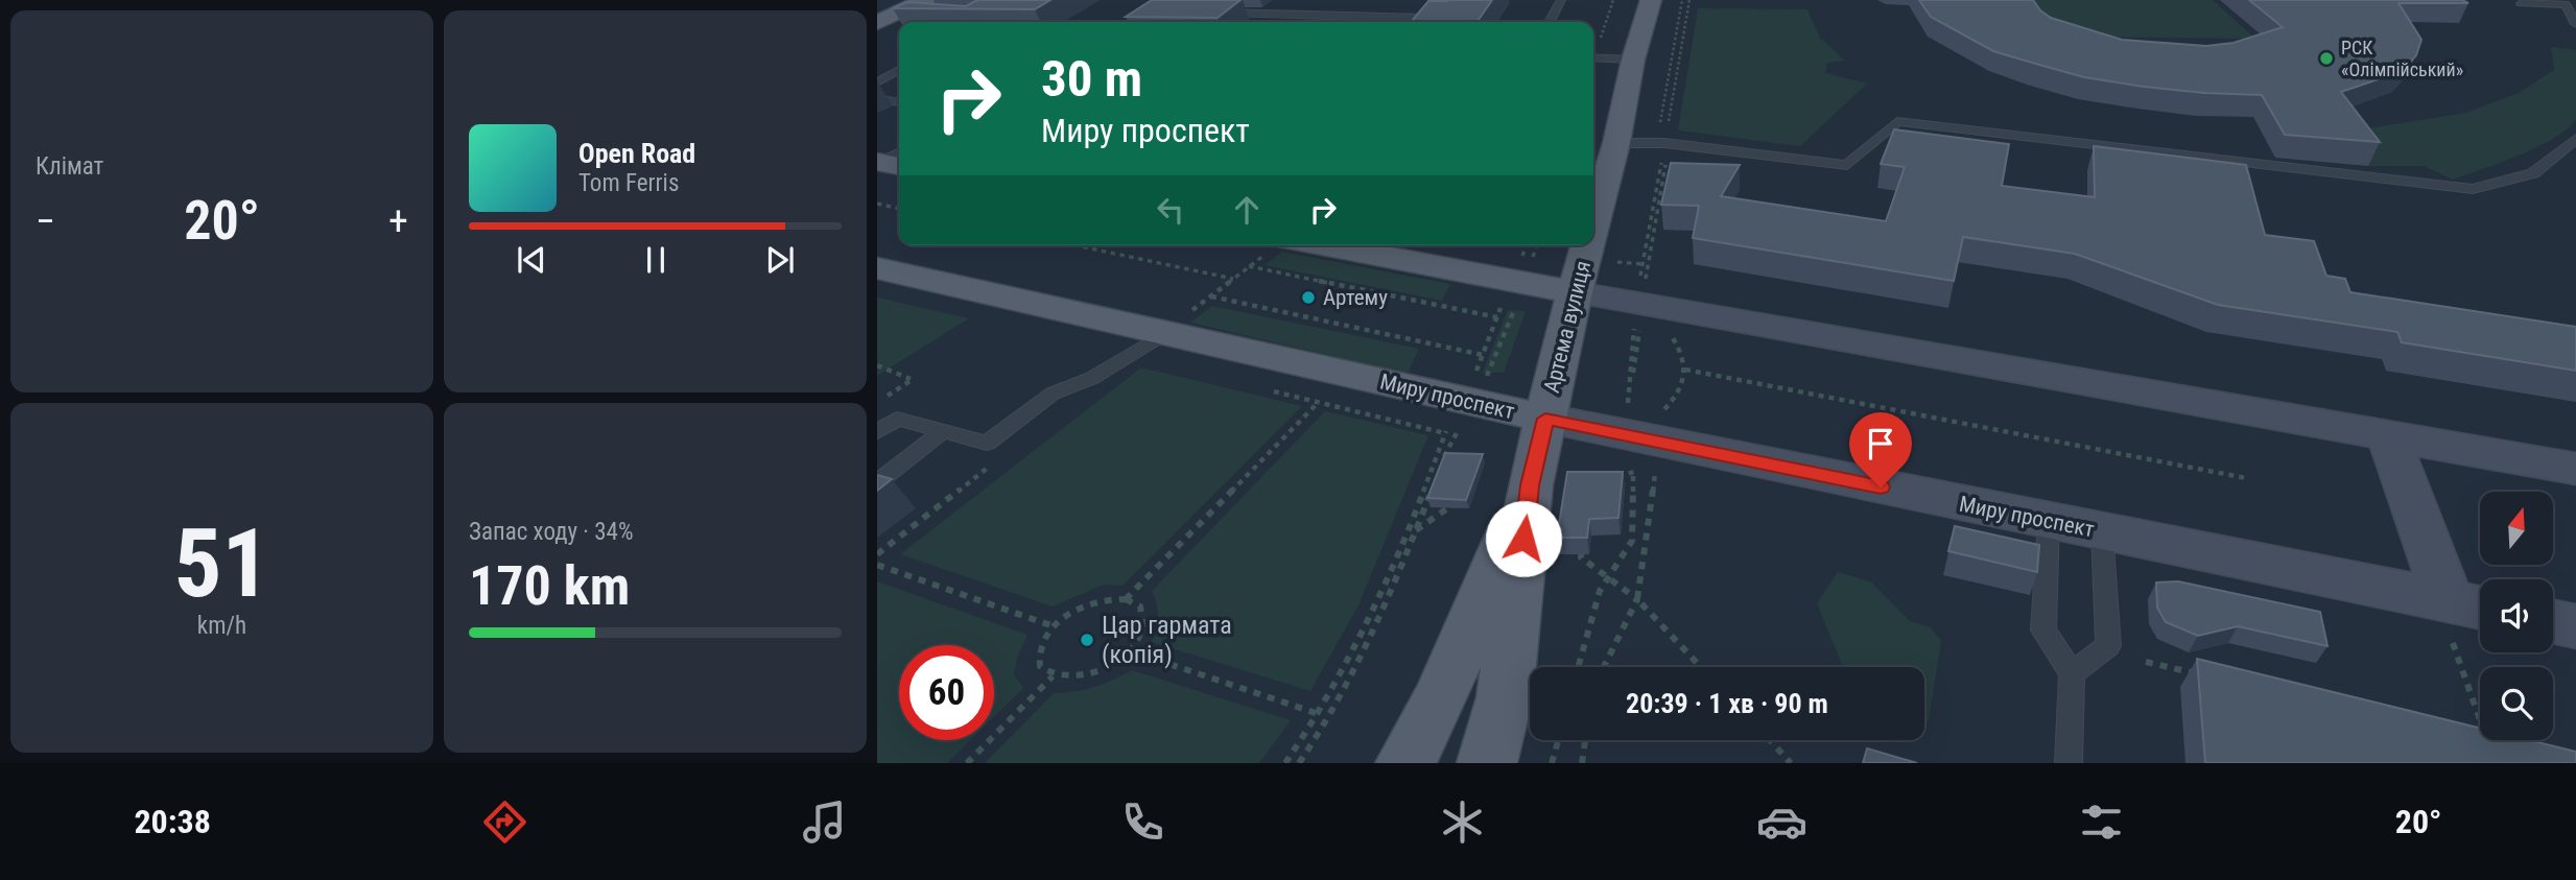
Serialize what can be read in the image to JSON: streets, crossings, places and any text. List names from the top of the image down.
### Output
{
  "streets": {
    "main road": ["Артема вулиця", "Миру проспект"]
  },
  "crossings": [
    ["Артема вулиця", "Миру проспект"]
  ],
  "places": ["РСК «Олімпійський»", "Артему", "Цар гармата (копія)"],
  "north": "top",
  "page": {
    "tile": [
      "Клімат",
      ["51", "km/h"],
      ["Запас ходу · 34%", "170 km"]
    ],
    "turn": ["30 m", "Миру проспект"],
    "song": ["Open Road", "Tom Ferris"],
    "heat": ["−", "20°", "+"],
    "limit": "60",
    "trip": "20:39 · 1 хв · 90 m",
    "tabs": ["20:38", "20°"]
  }
}
